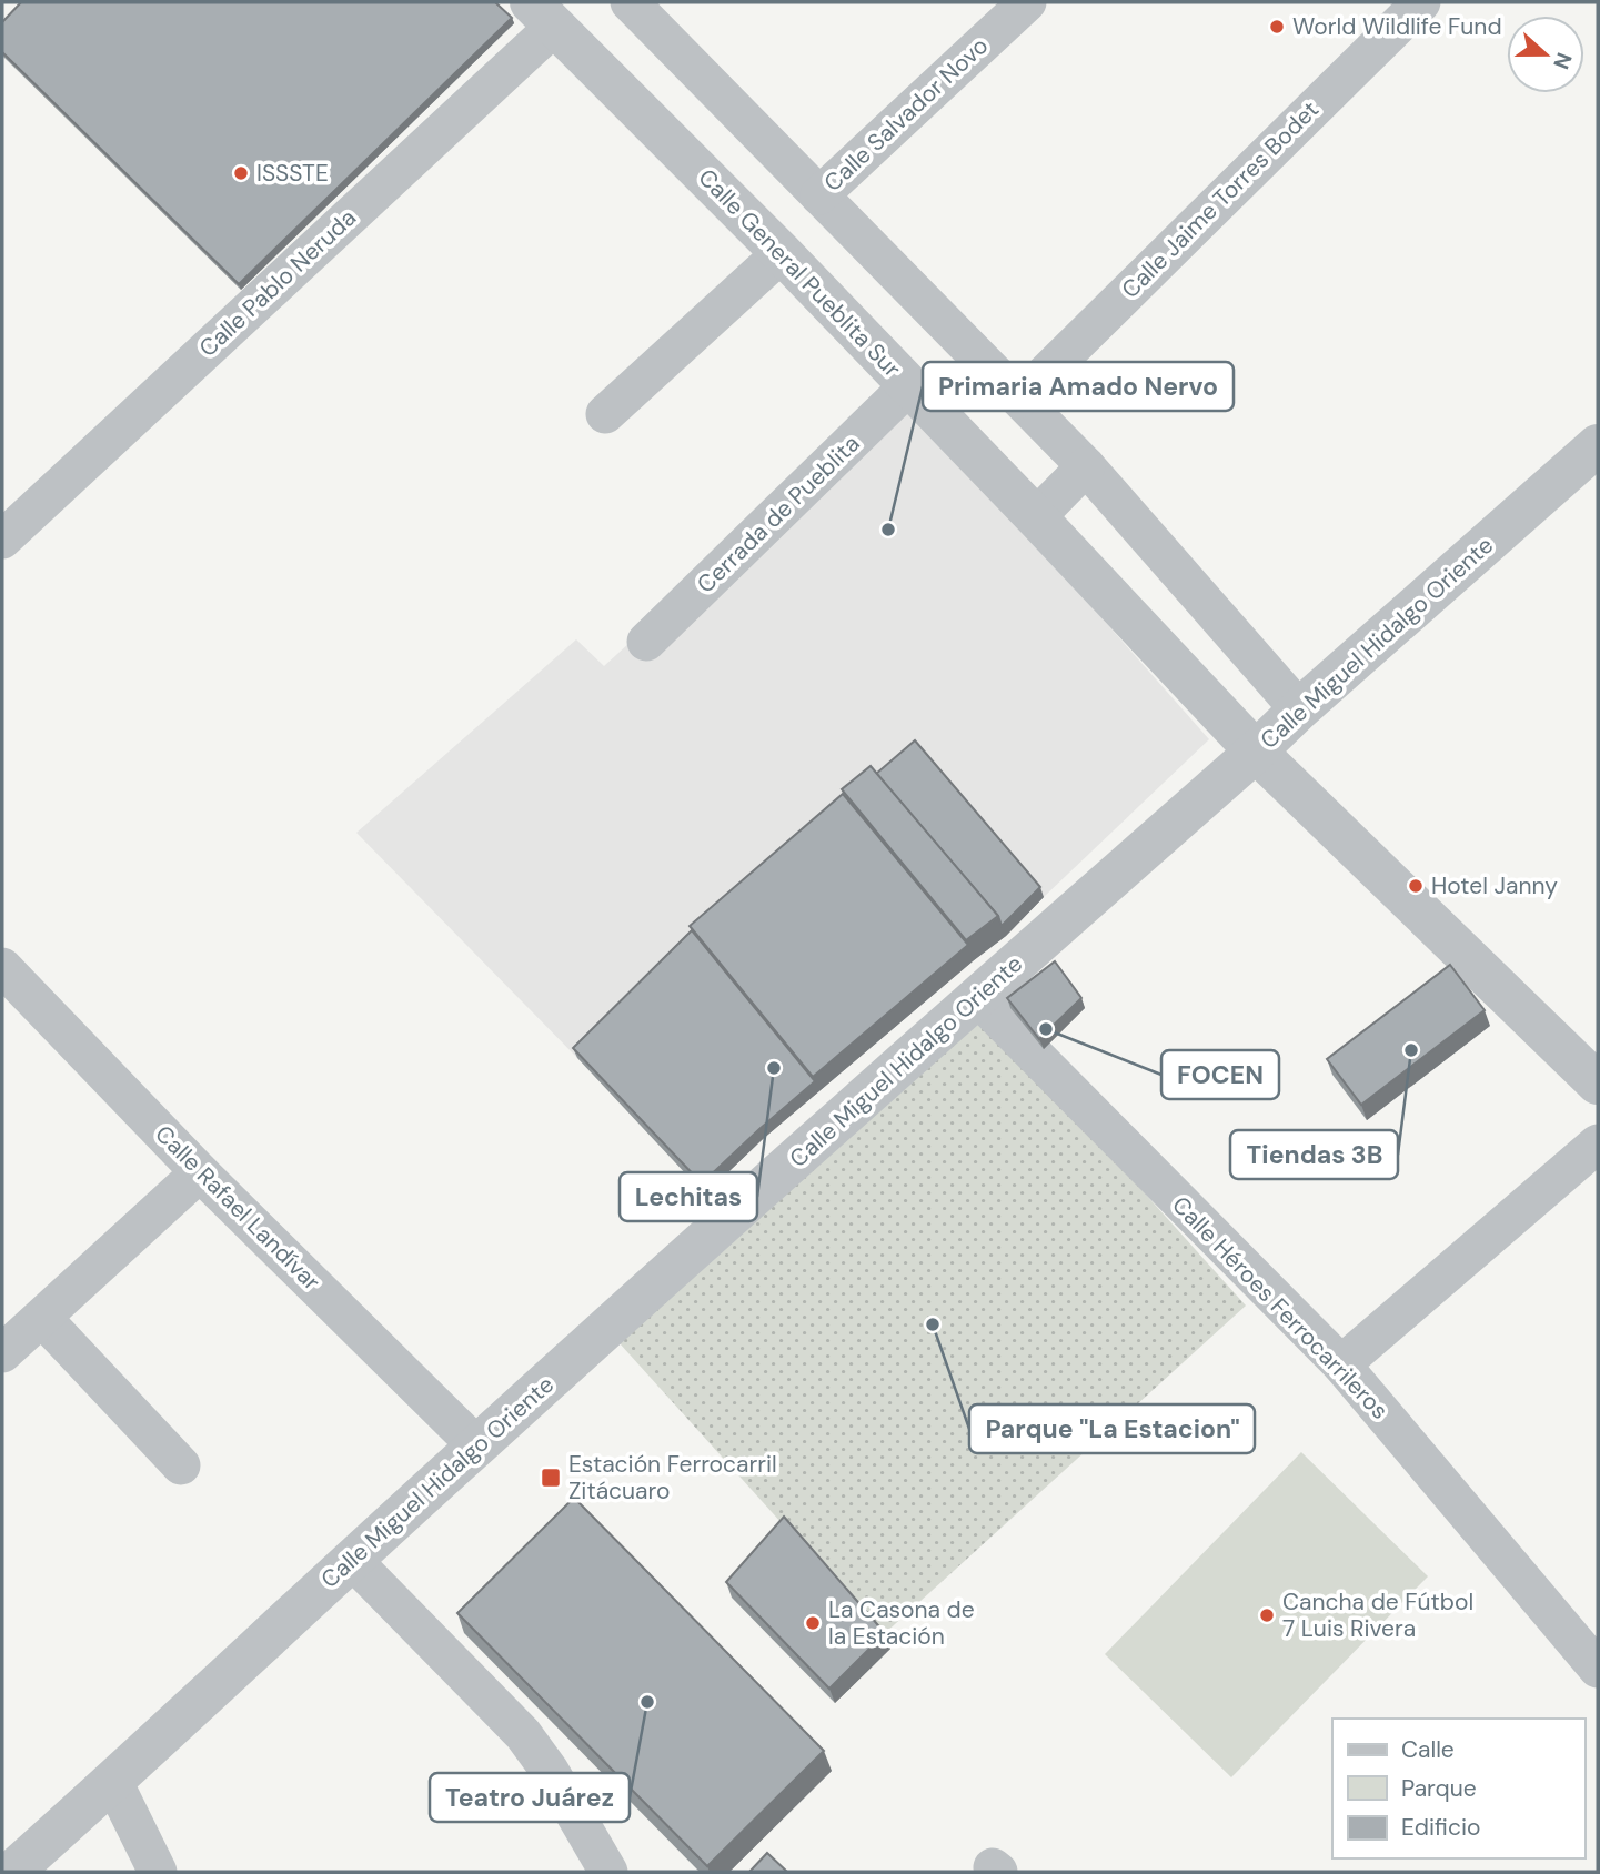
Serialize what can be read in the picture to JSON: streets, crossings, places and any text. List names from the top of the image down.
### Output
{
  "streets": {
    "street": [
      "Calle Salvador Novo",
      "Calle Jaime Torres Bodet",
      "Calle General Pueblita Sur",
      "Calle Pablo Neruda",
      "Cerrada de Pueblita",
      "Calle Miguel Hidalgo Oriente",
      "Calle Rafael Landívar",
      "Calle Héroes Ferrocarrileros"
    ]
  },
  "crossings": [
    ["Calle General Pueblita Sur", "Calle Pablo Neruda"],
    ["Calle General Pueblita Sur", "Cerrada de Pueblita"],
    ["Calle General Pueblita Sur", "Calle Miguel Hidalgo Oriente"],
    ["Calle Miguel Hidalgo Oriente", "Calle Rafael Landívar"],
    ["Calle Miguel Hidalgo Oriente", "Calle Héroes Ferrocarrileros"]
  ],
  "places": {
    "other": [
      "World Wildlife Fund",
      "ISSSTE",
      "Primaria Amado Nervo",
      "Hotel Janny",
      "FOCEN",
      "Tiendas 3B",
      "Lechitas",
      "Parque \"La Estacion\"",
      "Cancha de Fútbol 7 Luis Rivera",
      "La Casona de la Estación",
      "Teatro Juárez"
    ],
    "transit": ["Estación Ferrocarril Zitácuaro"]
  },
  "legend": ["Calle", "Parque", "Edificio"],
  "north": "right"
}
